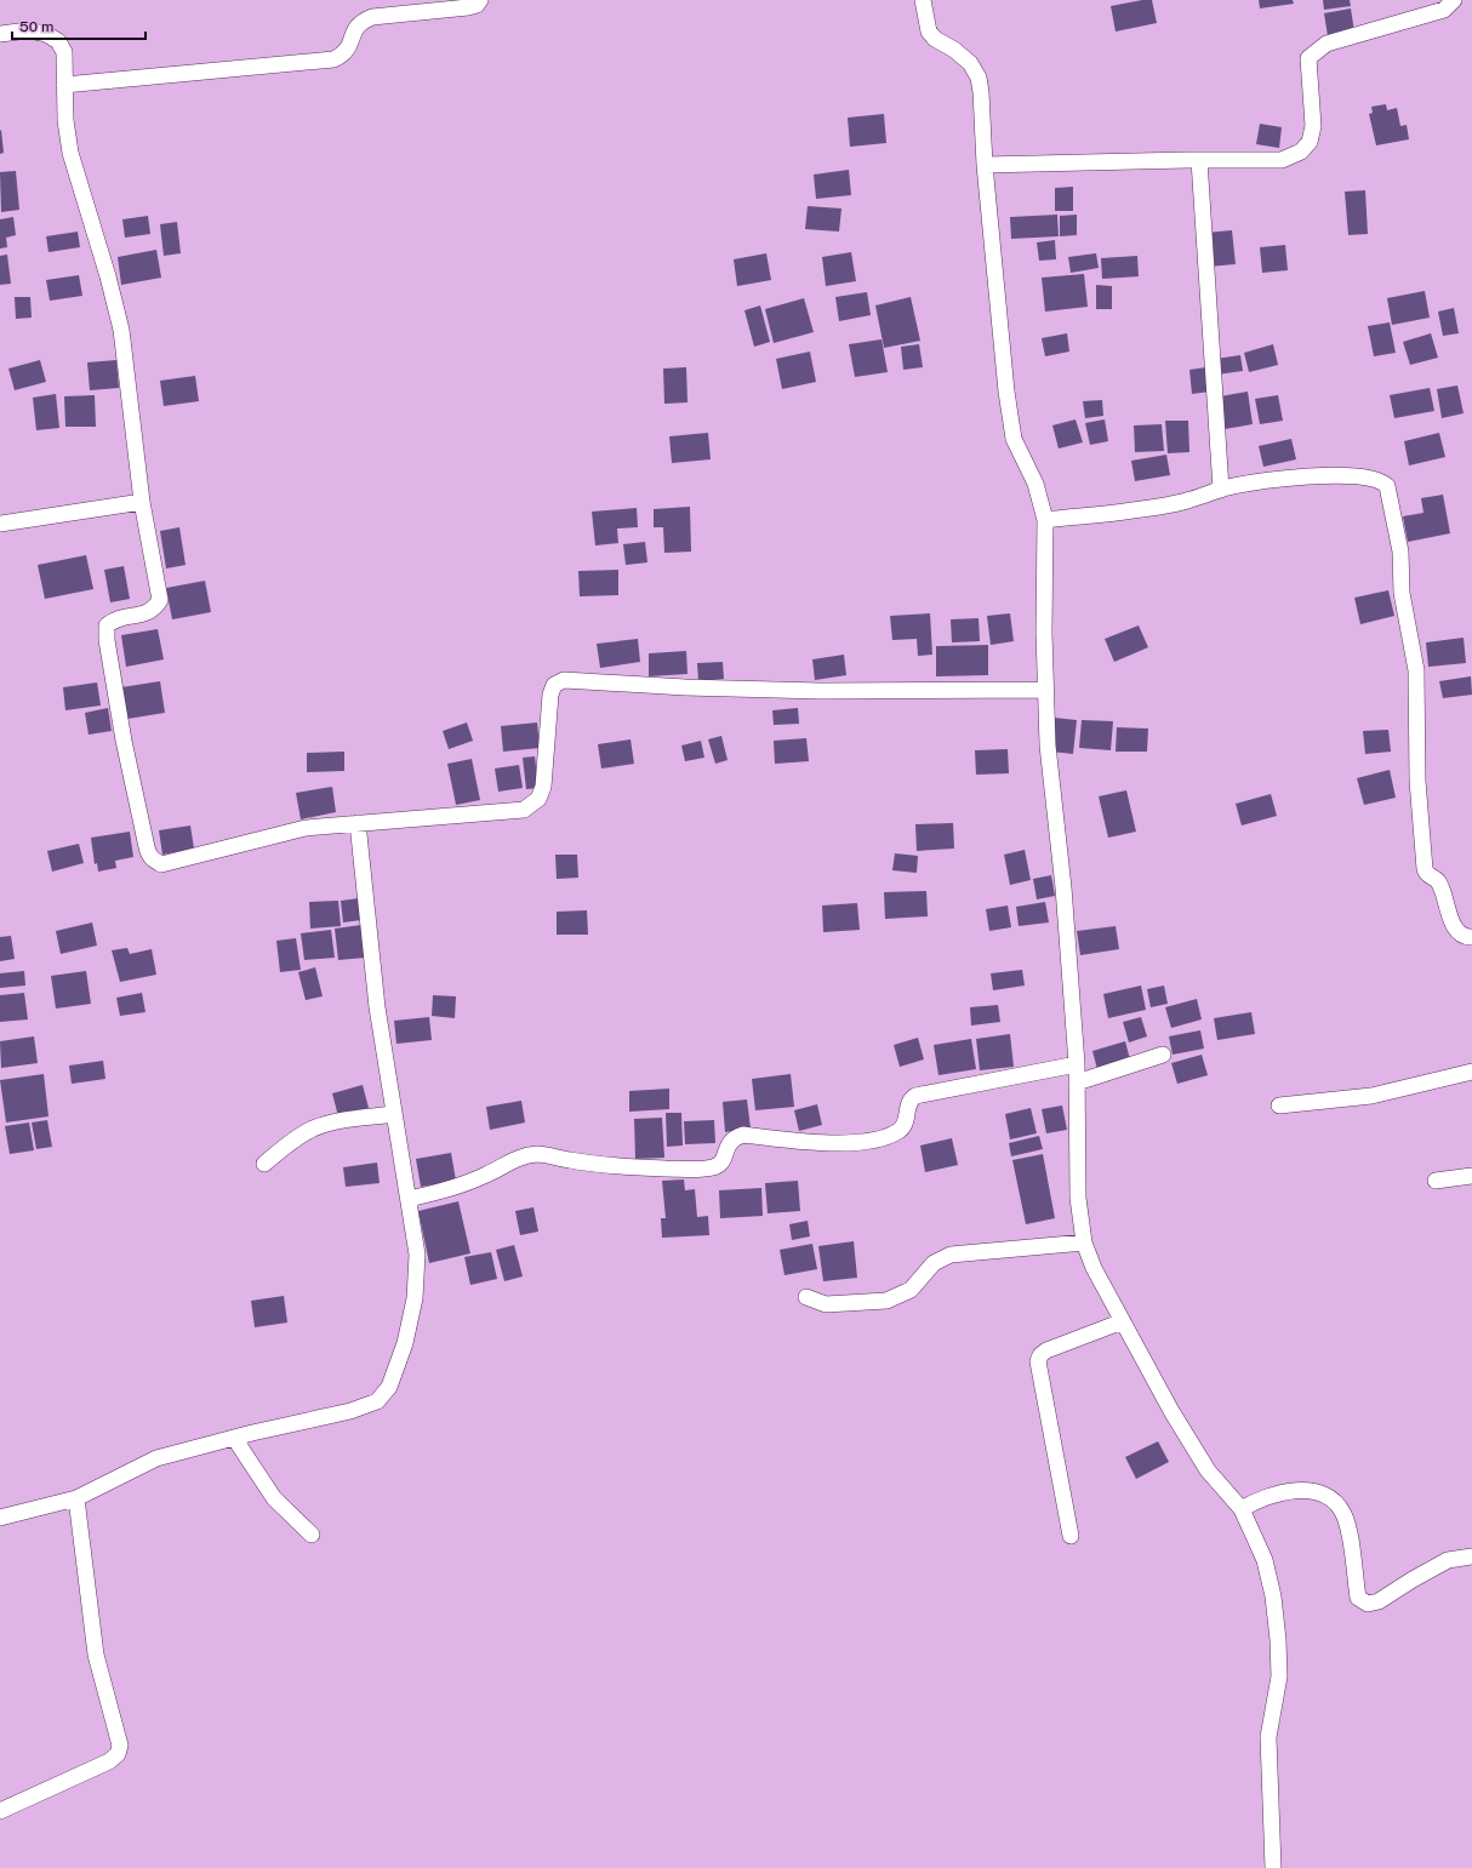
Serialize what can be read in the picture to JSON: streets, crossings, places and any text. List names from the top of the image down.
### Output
{
  "scale_bar": "50 m"
}
